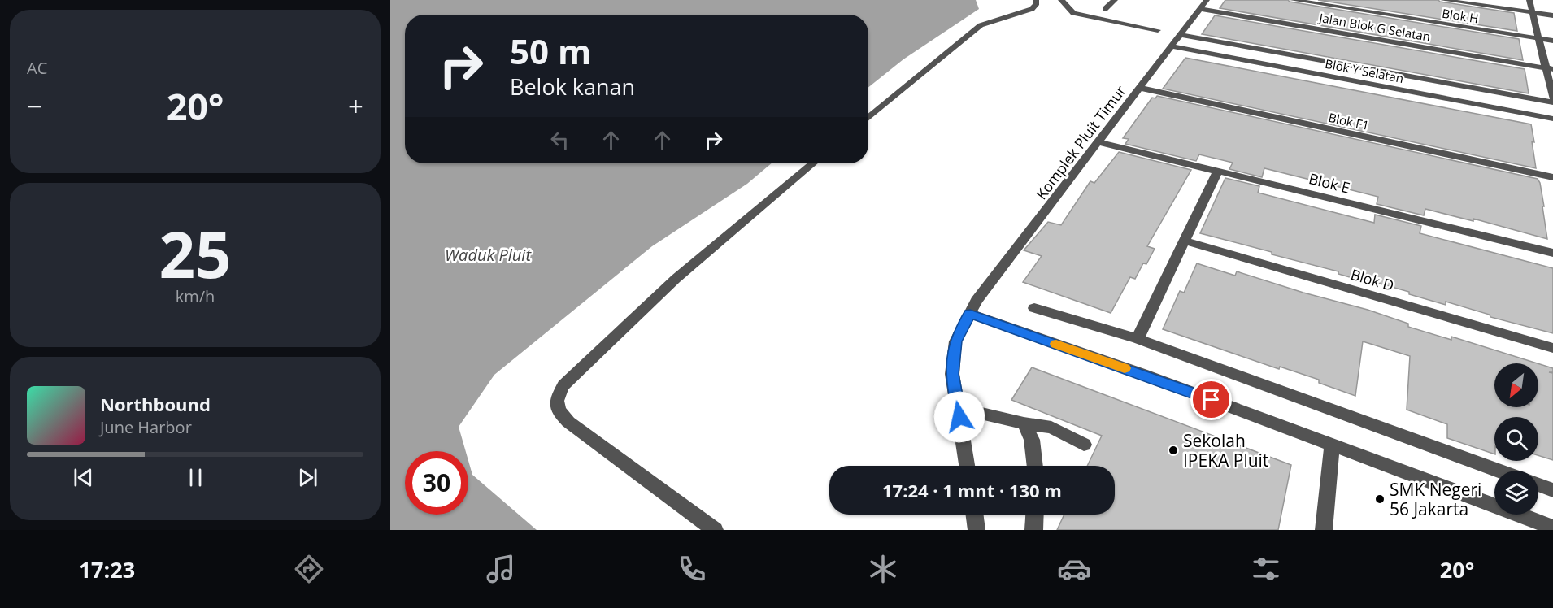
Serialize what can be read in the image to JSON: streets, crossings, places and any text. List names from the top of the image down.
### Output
{
  "streets": {
    "street": [
      "Blok H",
      "Jalan Blok G Selatan",
      "Blok Y Selatan",
      "Blok F1",
      "Komplek Pluit Timur",
      "Blok E",
      "Blok D"
    ]
  },
  "crossings": [
    ["Jalan Blok G Selatan", "Komplek Pluit Timur"],
    ["Blok Y Selatan", "Komplek Pluit Timur"],
    ["Blok F1", "Komplek Pluit Timur"],
    ["Komplek Pluit Timur", "Blok E"]
  ],
  "water": ["Waduk Pluit"],
  "places": ["Sekolah IPEKA Pluit", "SMK Negeri 56 Jakarta"],
  "north": "bottom left",
  "page": {
    "tile": [
      "AC",
      ["25", "km/h"]
    ],
    "turn": ["50 m", "Belok kanan"],
    "heat": ["−", "20°", "+"],
    "song": ["Northbound", "June Harbor"],
    "limit": "30",
    "trip": "17:24 · 1 mnt · 130 m",
    "tabs": ["17:23", "20°"]
  }
}
